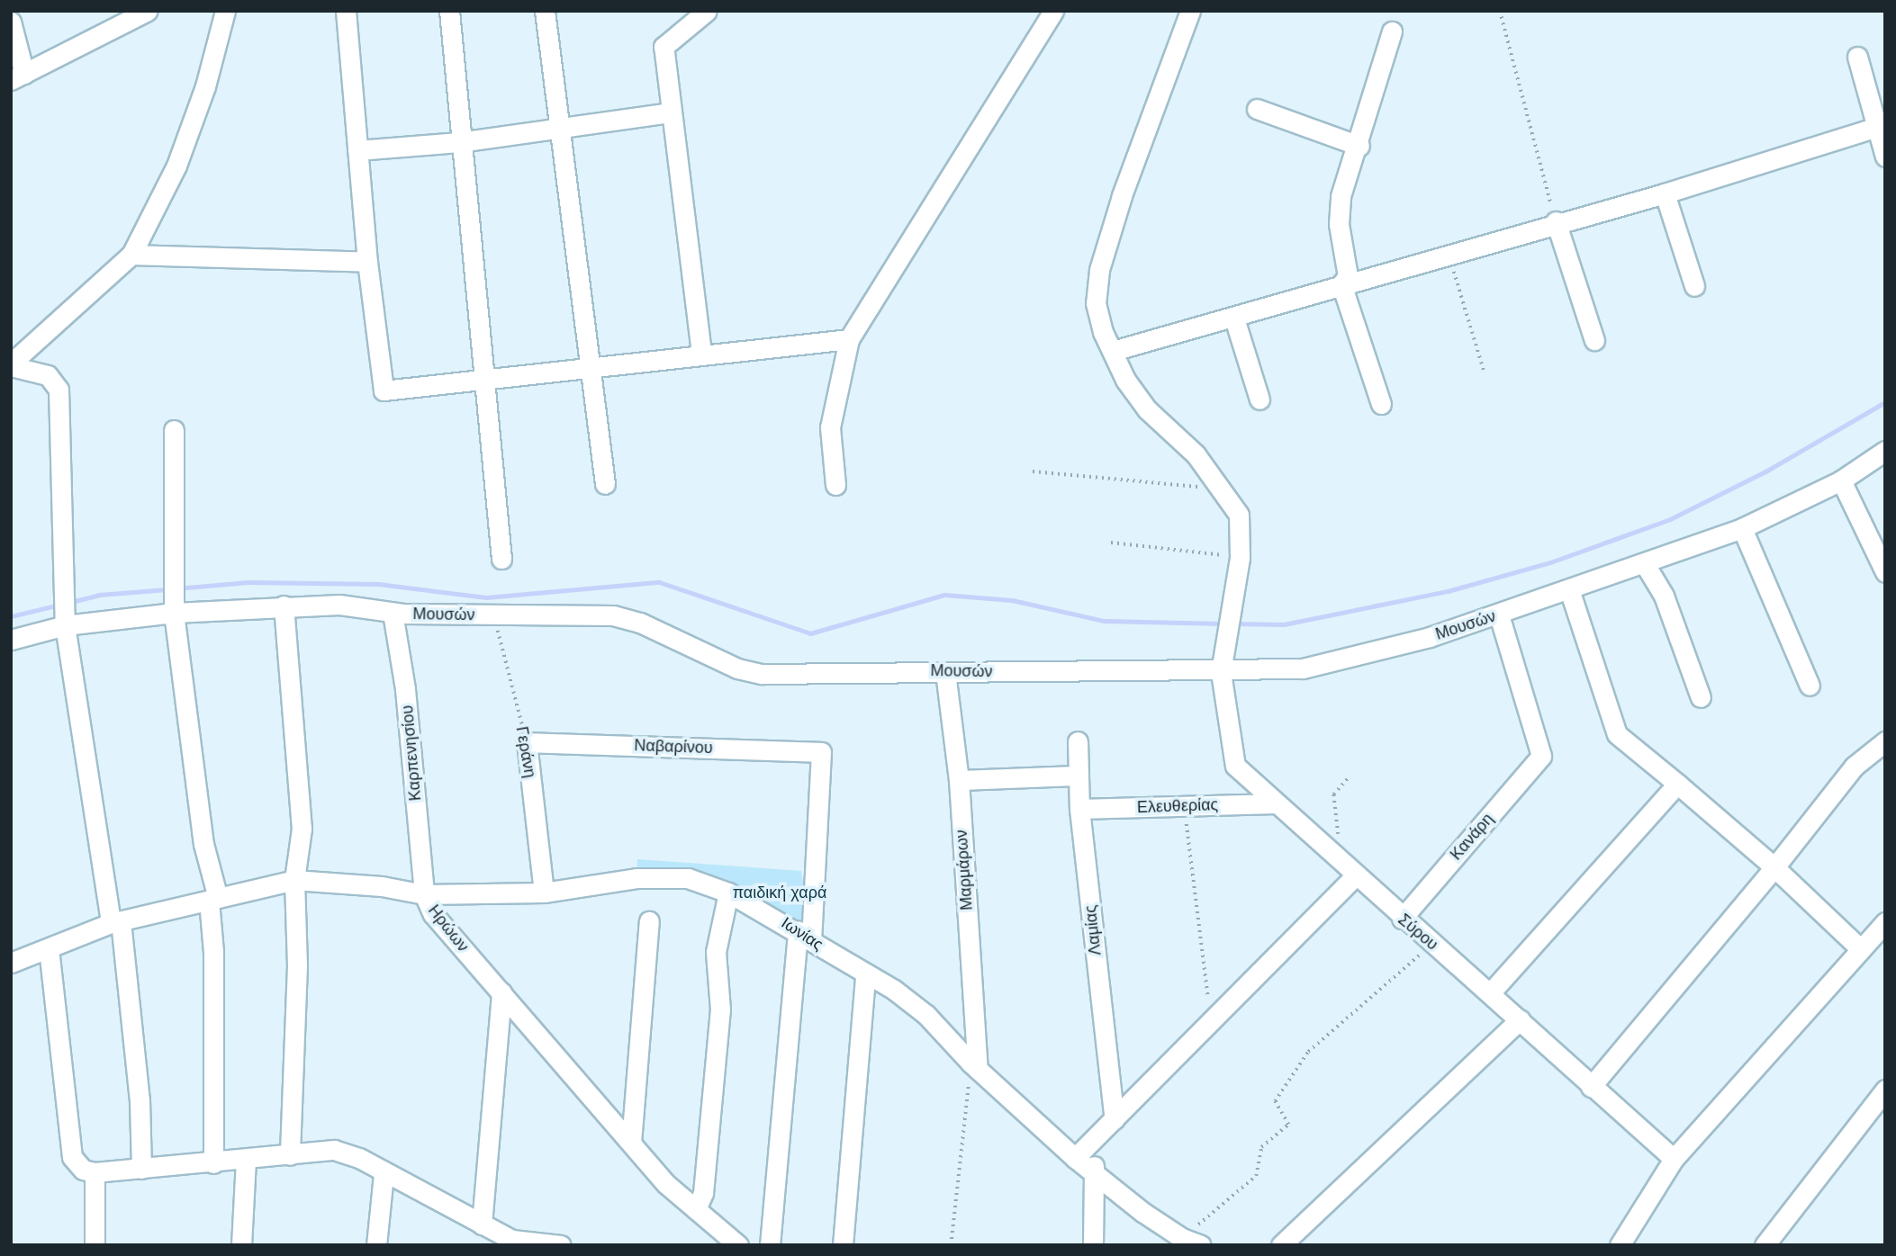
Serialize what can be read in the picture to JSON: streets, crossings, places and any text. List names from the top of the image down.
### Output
{
  "streets": {
    "street": [
      "Μουσών",
      "Ναβαρίνου",
      "Γεράνη",
      "Καρπενησίου",
      "Ελευθερίας",
      "Κανάρη",
      "Μαρμάρων",
      "Ηρώων",
      "Λαμίας",
      "Σύρου",
      "Ιωνίας"
    ]
  },
  "crossings": [
    ["Μουσών", "Γεράνη"],
    ["Μουσών", "Καρπενησίου"],
    ["Μουσών", "Κανάρη"],
    ["Μουσών", "Μαρμάρων"],
    ["Μουσών", "Σύρου"],
    ["Ναβαρίνου", "Γεράνη"],
    ["Ναβαρίνου", "Ιωνίας"],
    ["Γεράνη", "Ιωνίας"],
    ["Καρπενησίου", "Ηρώων"],
    ["Καρπενησίου", "Ιωνίας"],
    ["Ελευθερίας", "Λαμίας"],
    ["Ελευθερίας", "Σύρου"],
    ["Κανάρη", "Σύρου"],
    ["Μαρμάρων", "Ιωνίας"],
    ["Ηρώων", "Ιωνίας"]
  ],
  "parks": ["παιδική χαρά"]
}
